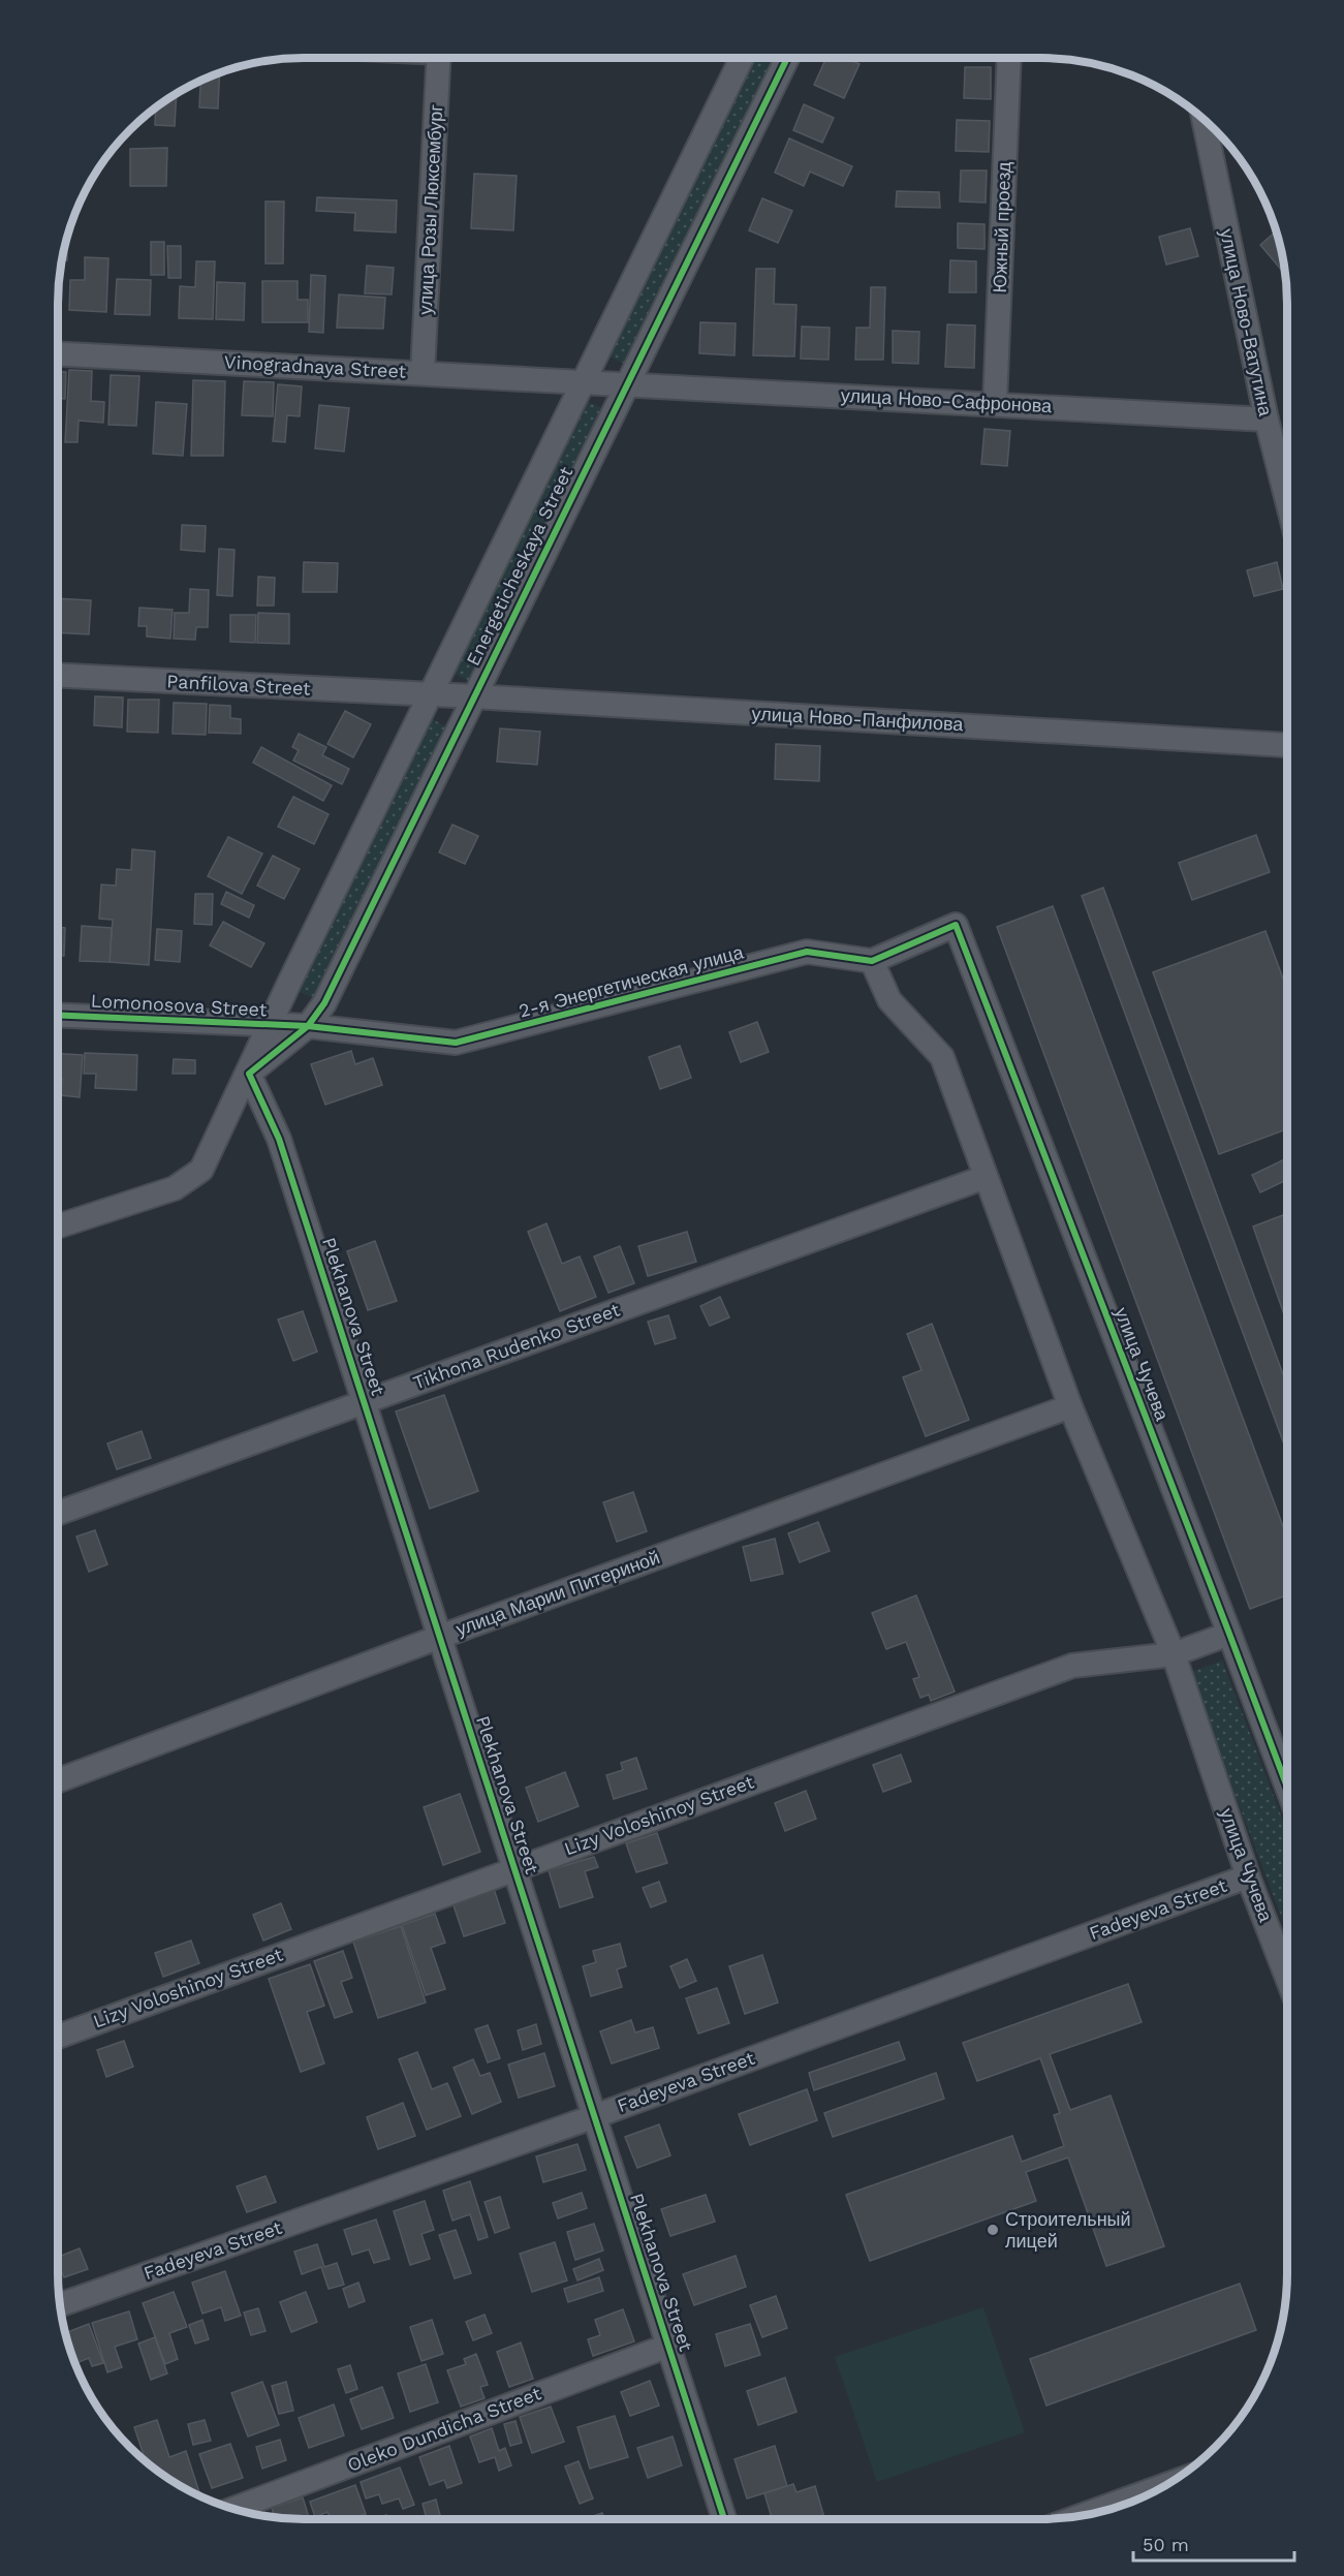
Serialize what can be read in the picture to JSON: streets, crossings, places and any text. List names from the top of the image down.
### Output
{
  "streets": {
    "street": [
      "улица Розы Люксембург",
      "Южный проезд",
      "улица Ново-Ватутина",
      "Vinogradnaya Street",
      "улица Ново-Сафронова",
      "Energeticheskaya Street",
      "Panfilova Street",
      "улица Ново-Панфилова",
      "2-я Энергетическая улица",
      "Lomonosova Street",
      "Plekhanova Street",
      "Tikhona Rudenko Street",
      "улица Чучева",
      "улица Марии Питериной",
      "Lizy Voloshinoy Street",
      "Fadeyeva Street",
      "Oleko Dundicha Street"
    ]
  },
  "crossings": [
    ["улица Розы Люксембург", "Vinogradnaya Street"],
    ["Южный проезд", "улица Ново-Сафронова"],
    ["улица Ново-Ватутина", "улица Ново-Сафронова"],
    ["Vinogradnaya Street", "улица Ново-Сафронова"],
    ["Vinogradnaya Street", "Energeticheskaya Street"],
    ["улица Ново-Сафронова", "Energeticheskaya Street"],
    ["Energeticheskaya Street", "Panfilova Street"],
    ["Energeticheskaya Street", "улица Ново-Панфилова"],
    ["Energeticheskaya Street", "2-я Энергетическая улица"],
    ["Energeticheskaya Street", "Lomonosova Street"],
    ["Energeticheskaya Street", "Plekhanova Street"],
    ["Panfilova Street", "улица Ново-Панфилова"],
    ["2-я Энергетическая улица", "Lomonosova Street"],
    ["2-я Энергетическая улица", "улица Чучева"],
    ["Plekhanova Street", "Tikhona Rudenko Street"],
    ["Plekhanova Street", "улица Марии Питериной"],
    ["Plekhanova Street", "Lizy Voloshinoy Street"],
    ["Plekhanova Street", "Fadeyeva Street"],
    ["Plekhanova Street", "Oleko Dundicha Street"],
    ["Tikhona Rudenko Street", "улица Чучева"],
    ["улица Чучева", "улица Марии Питериной"],
    ["улица Чучева", "Lizy Voloshinoy Street"],
    ["улица Чучева", "Fadeyeva Street"]
  ],
  "places": ["Строительный лицей"],
  "scale_bar": "50 m"
}
